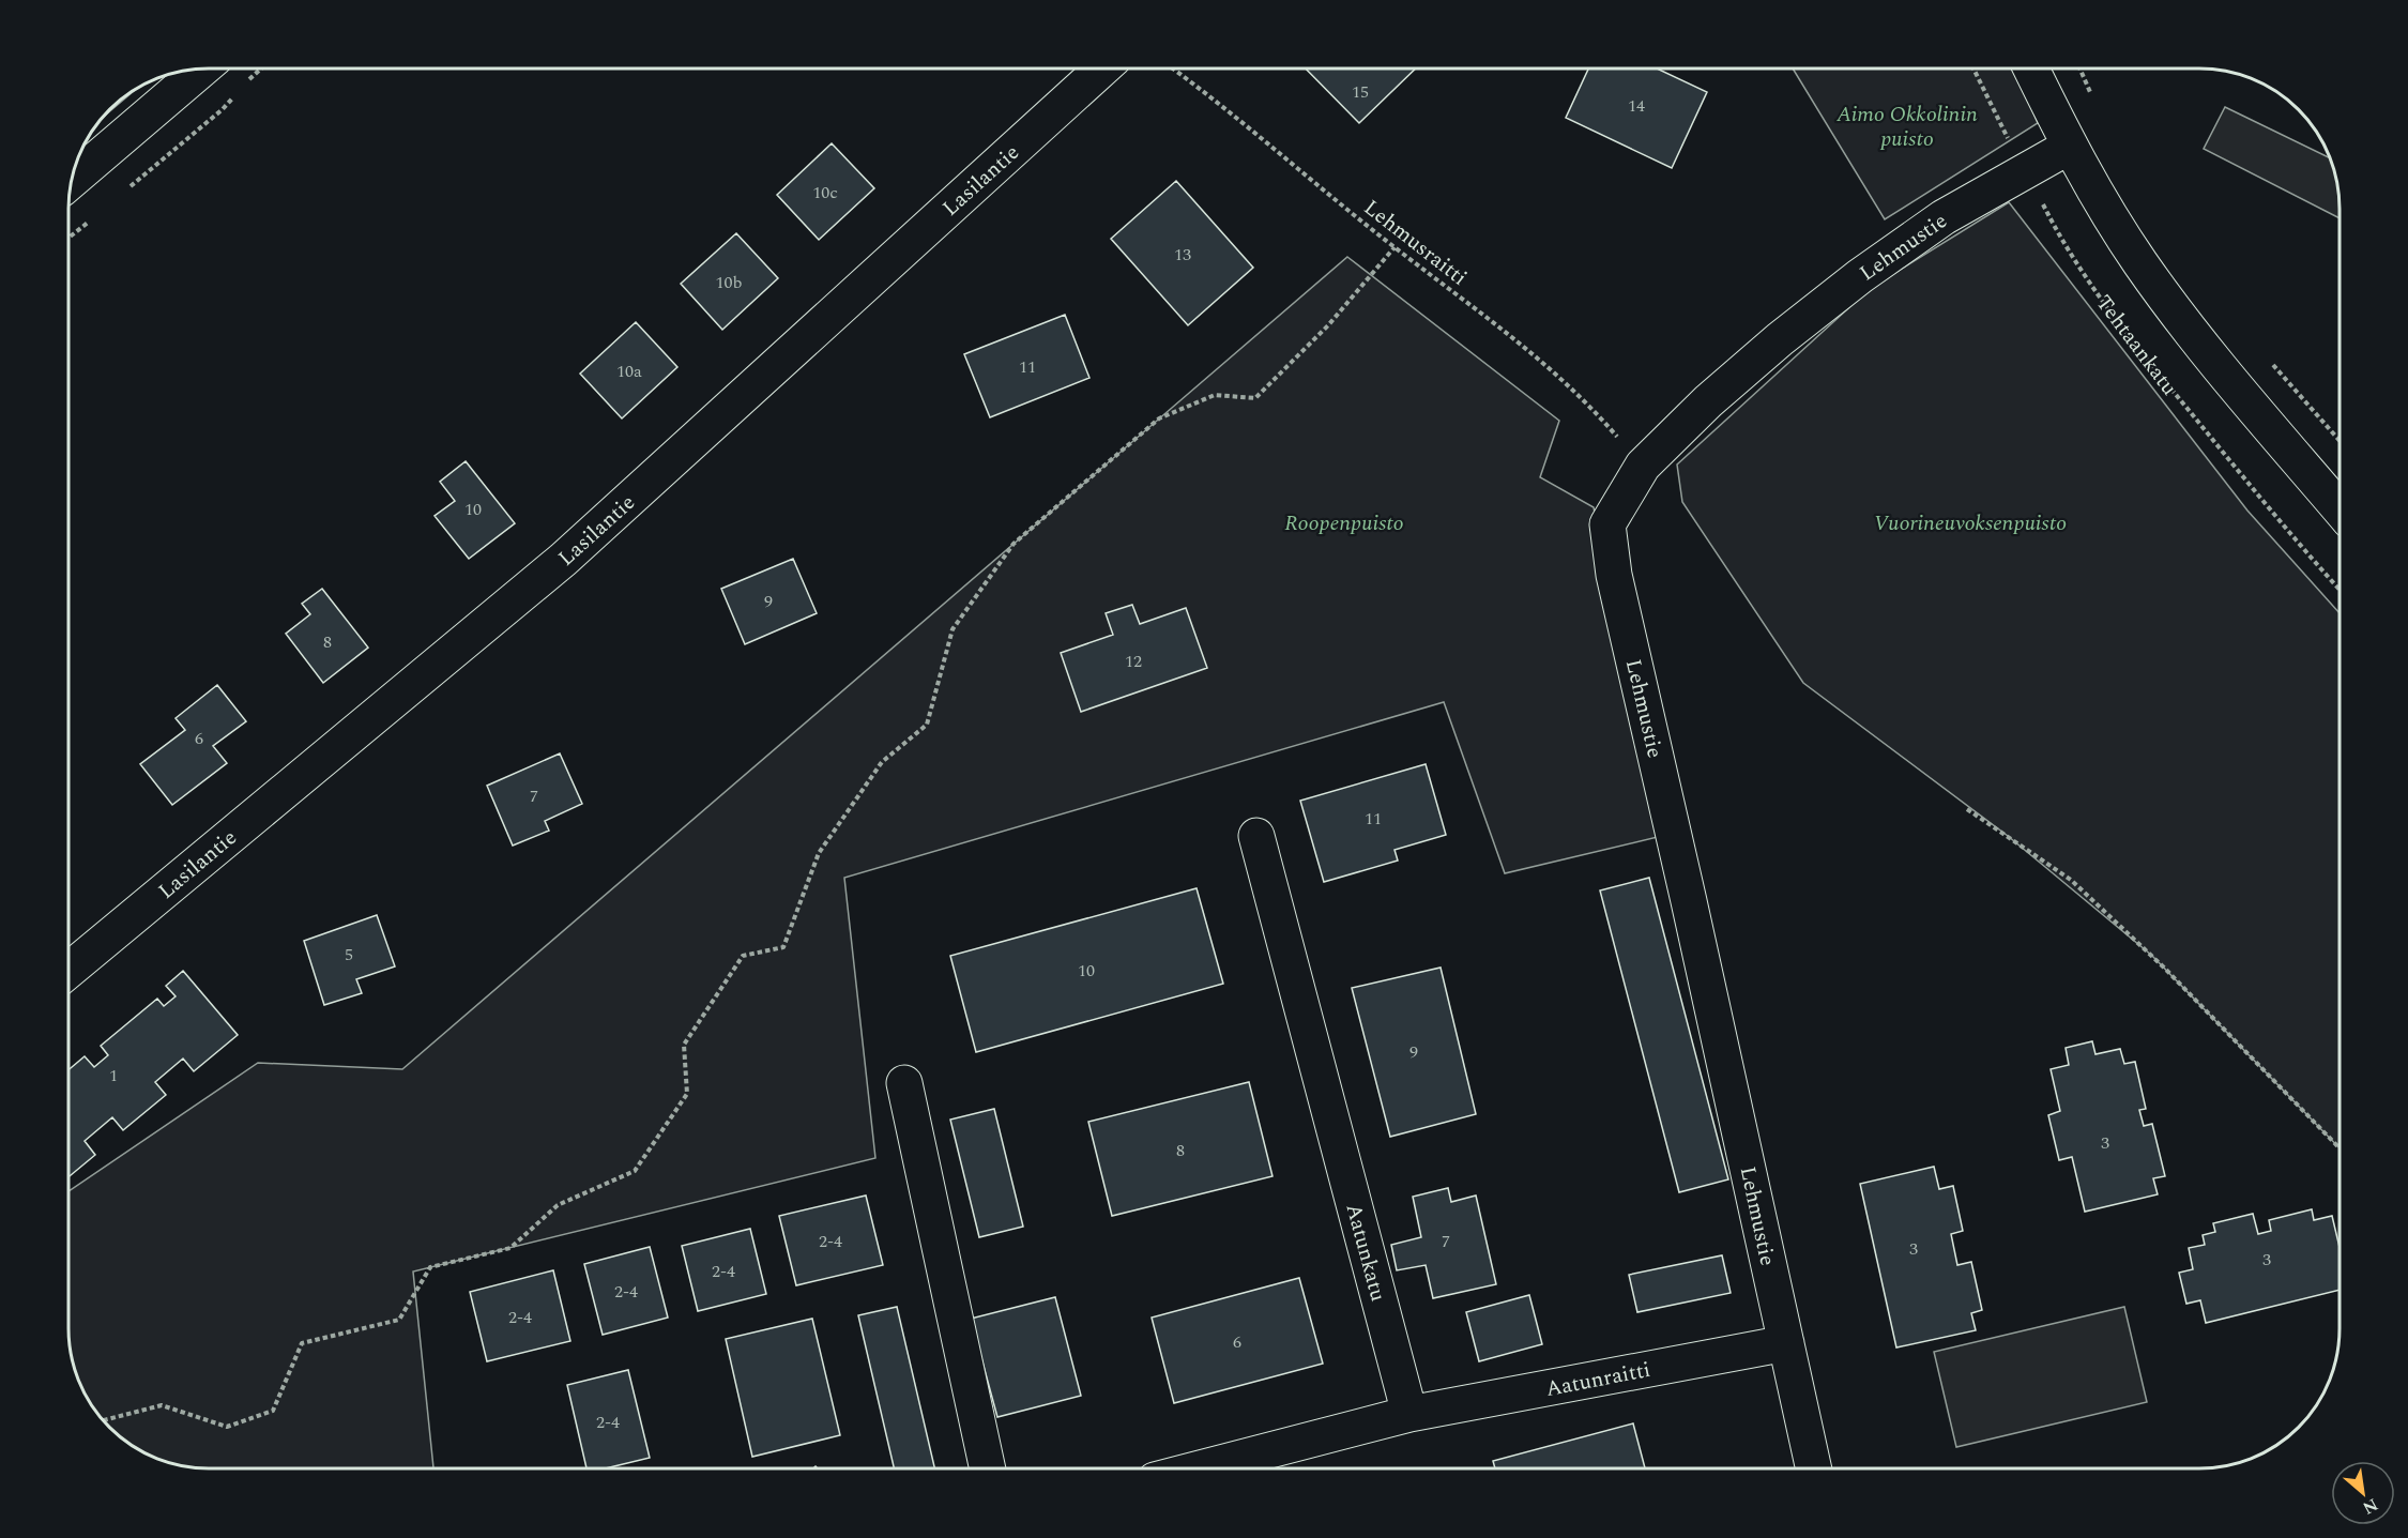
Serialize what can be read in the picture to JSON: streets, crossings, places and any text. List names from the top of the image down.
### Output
{
  "streets": {
    "street": [
      "Lasilantie",
      "Lehmustie",
      "Aatunkatu",
      "Aatunraitti"
    ],
    "path": ["Lehmusraitti", "Tehtaankatu"]
  },
  "crossings": [
    ["Lehmusraitti", "Lehmustie"],
    ["Lehmustie", "Tehtaankatu"],
    ["Lehmustie", "Aatunraitti"],
    ["Aatunkatu", "Aatunraitti"]
  ],
  "parks": ["Aimo Okkolinin puisto", "Roopenpuisto", "Vuorineuvoksenpuisto"],
  "house_numbers": [
    "15",
    "14",
    "10c",
    "13",
    "10b",
    "11",
    "10a",
    "10",
    "9",
    "8",
    "12",
    "6",
    "7",
    "11",
    "5",
    "10",
    "9",
    "1",
    "3",
    "8",
    "2-4",
    "7",
    "3",
    "3",
    "2-4",
    "2-4",
    "2-4",
    "6",
    "2-4"
  ],
  "north": "bottom right"
}
